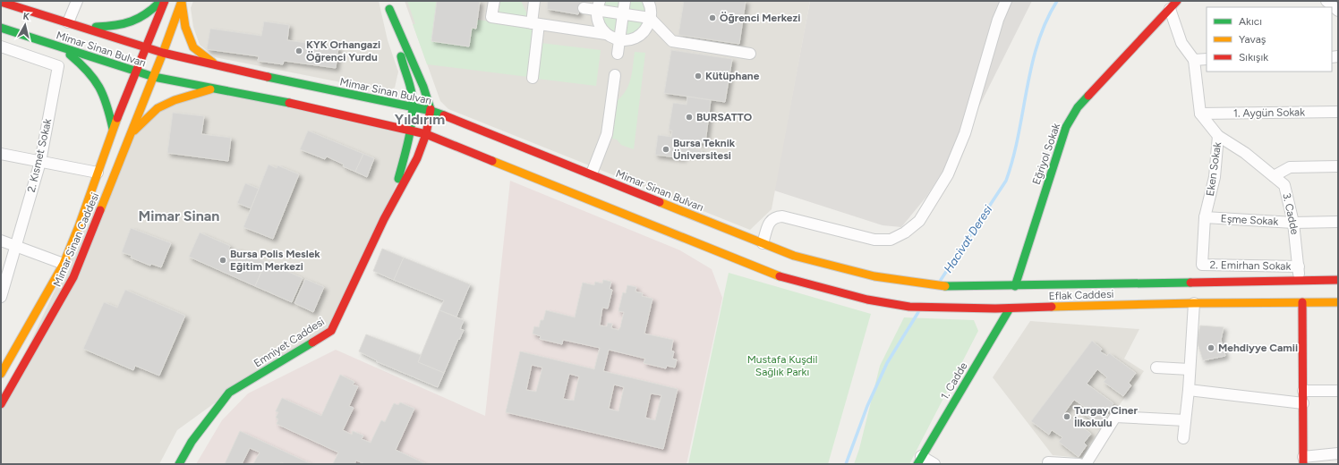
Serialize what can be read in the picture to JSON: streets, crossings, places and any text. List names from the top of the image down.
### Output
{
  "streets": {
    "main road": [
      "Mimar Sinan Bulvarı",
      "Eğriyol Sokak",
      "Mimar Sinan Caddesi",
      "Eflak Caddesi",
      "Emniyet Caddesi",
      "1. Cadde"
    ],
    "street": [
      "1. Aygün Sokak",
      "2. Kısmet Sokak",
      "Eken Sokak",
      "3. Cadde",
      "Eşme Sokak",
      "2. Emirhan Sokak"
    ]
  },
  "crossings": [
    ["Mimar Sinan Bulvarı", "Mimar Sinan Caddesi"],
    ["Mimar Sinan Bulvarı", "Eflak Caddesi"],
    ["1. Aygün Sokak", "Eken Sokak"],
    ["Eğriyol Sokak", "Eflak Caddesi"],
    ["Eken Sokak", "3. Cadde"],
    ["Eken Sokak", "Eşme Sokak"],
    ["Eken Sokak", "2. Emirhan Sokak"],
    ["3. Cadde", "Eşme Sokak"],
    ["3. Cadde", "2. Emirhan Sokak"],
    ["3. Cadde", "Eflak Caddesi"],
    ["Eflak Caddesi", "1. Cadde"]
  ],
  "districts": ["Yıldırım", "Mimar Sinan"],
  "water": ["Hacivat Deresi"],
  "parks": ["Mustafa Kuşdil Sağlık Parkı"],
  "places": [
    "Öğrenci Merkezi",
    "KYK Orhangazi Öğrenci Yurdu",
    "Kütüphane",
    "BURSATTO",
    "Bursa Teknik Üniversitesi",
    "Bursa Polis Meslek Eğitim Merkezi",
    "Mehdiyye Camii",
    "Turgay Ciner İlkokulu"
  ],
  "legend": ["Akıcı", "Yavaş", "Sıkışık"],
  "north": "top"
}
